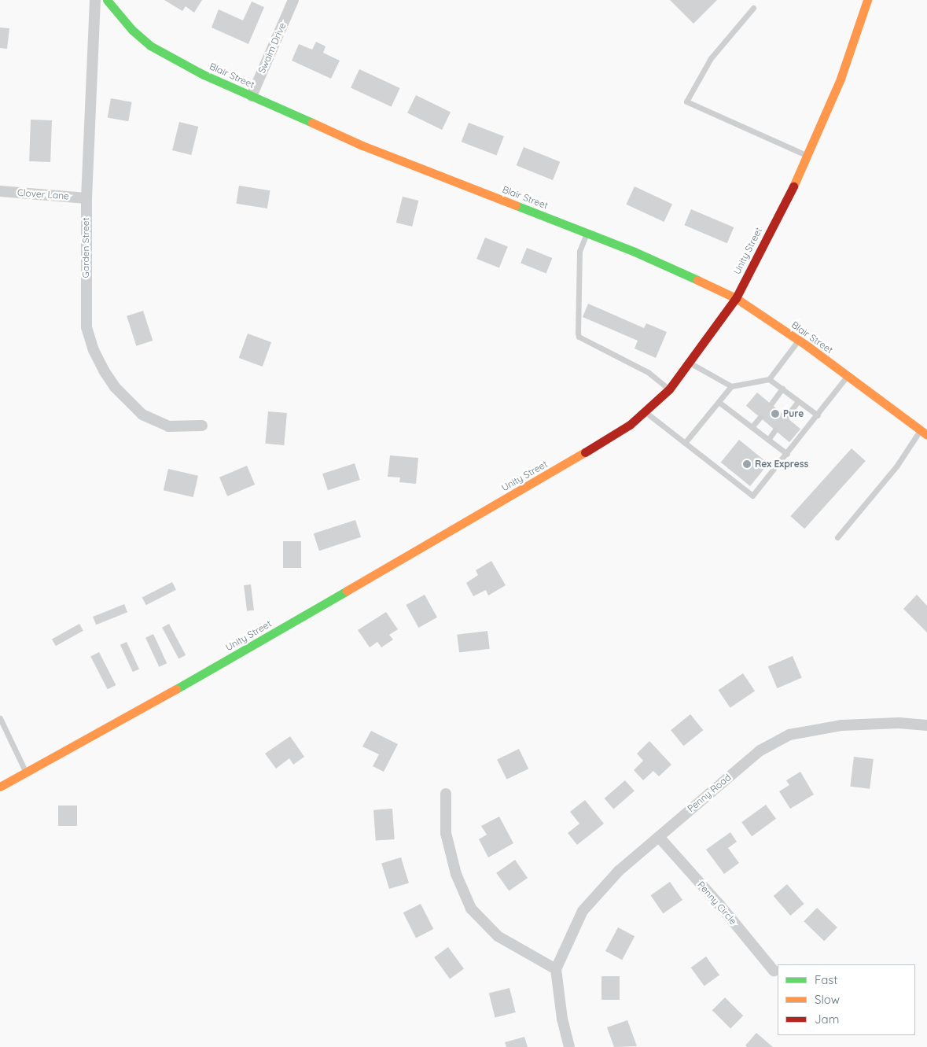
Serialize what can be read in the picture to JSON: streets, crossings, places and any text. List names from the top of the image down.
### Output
{
  "streets": {
    "street": [
      "Swaim Drive",
      "Blair Street",
      "Clover Lane",
      "Garden Street",
      "Unity Street",
      "Penny Road",
      "Penny Circle"
    ]
  },
  "crossings": [
    ["Swaim Drive", "Blair Street"],
    ["Blair Street", "Unity Street"],
    ["Clover Lane", "Garden Street"],
    ["Penny Road", "Penny Circle"]
  ],
  "places": ["Pure", "Rex Express"],
  "legend": ["Fast", "Slow", "Jam"]
}
